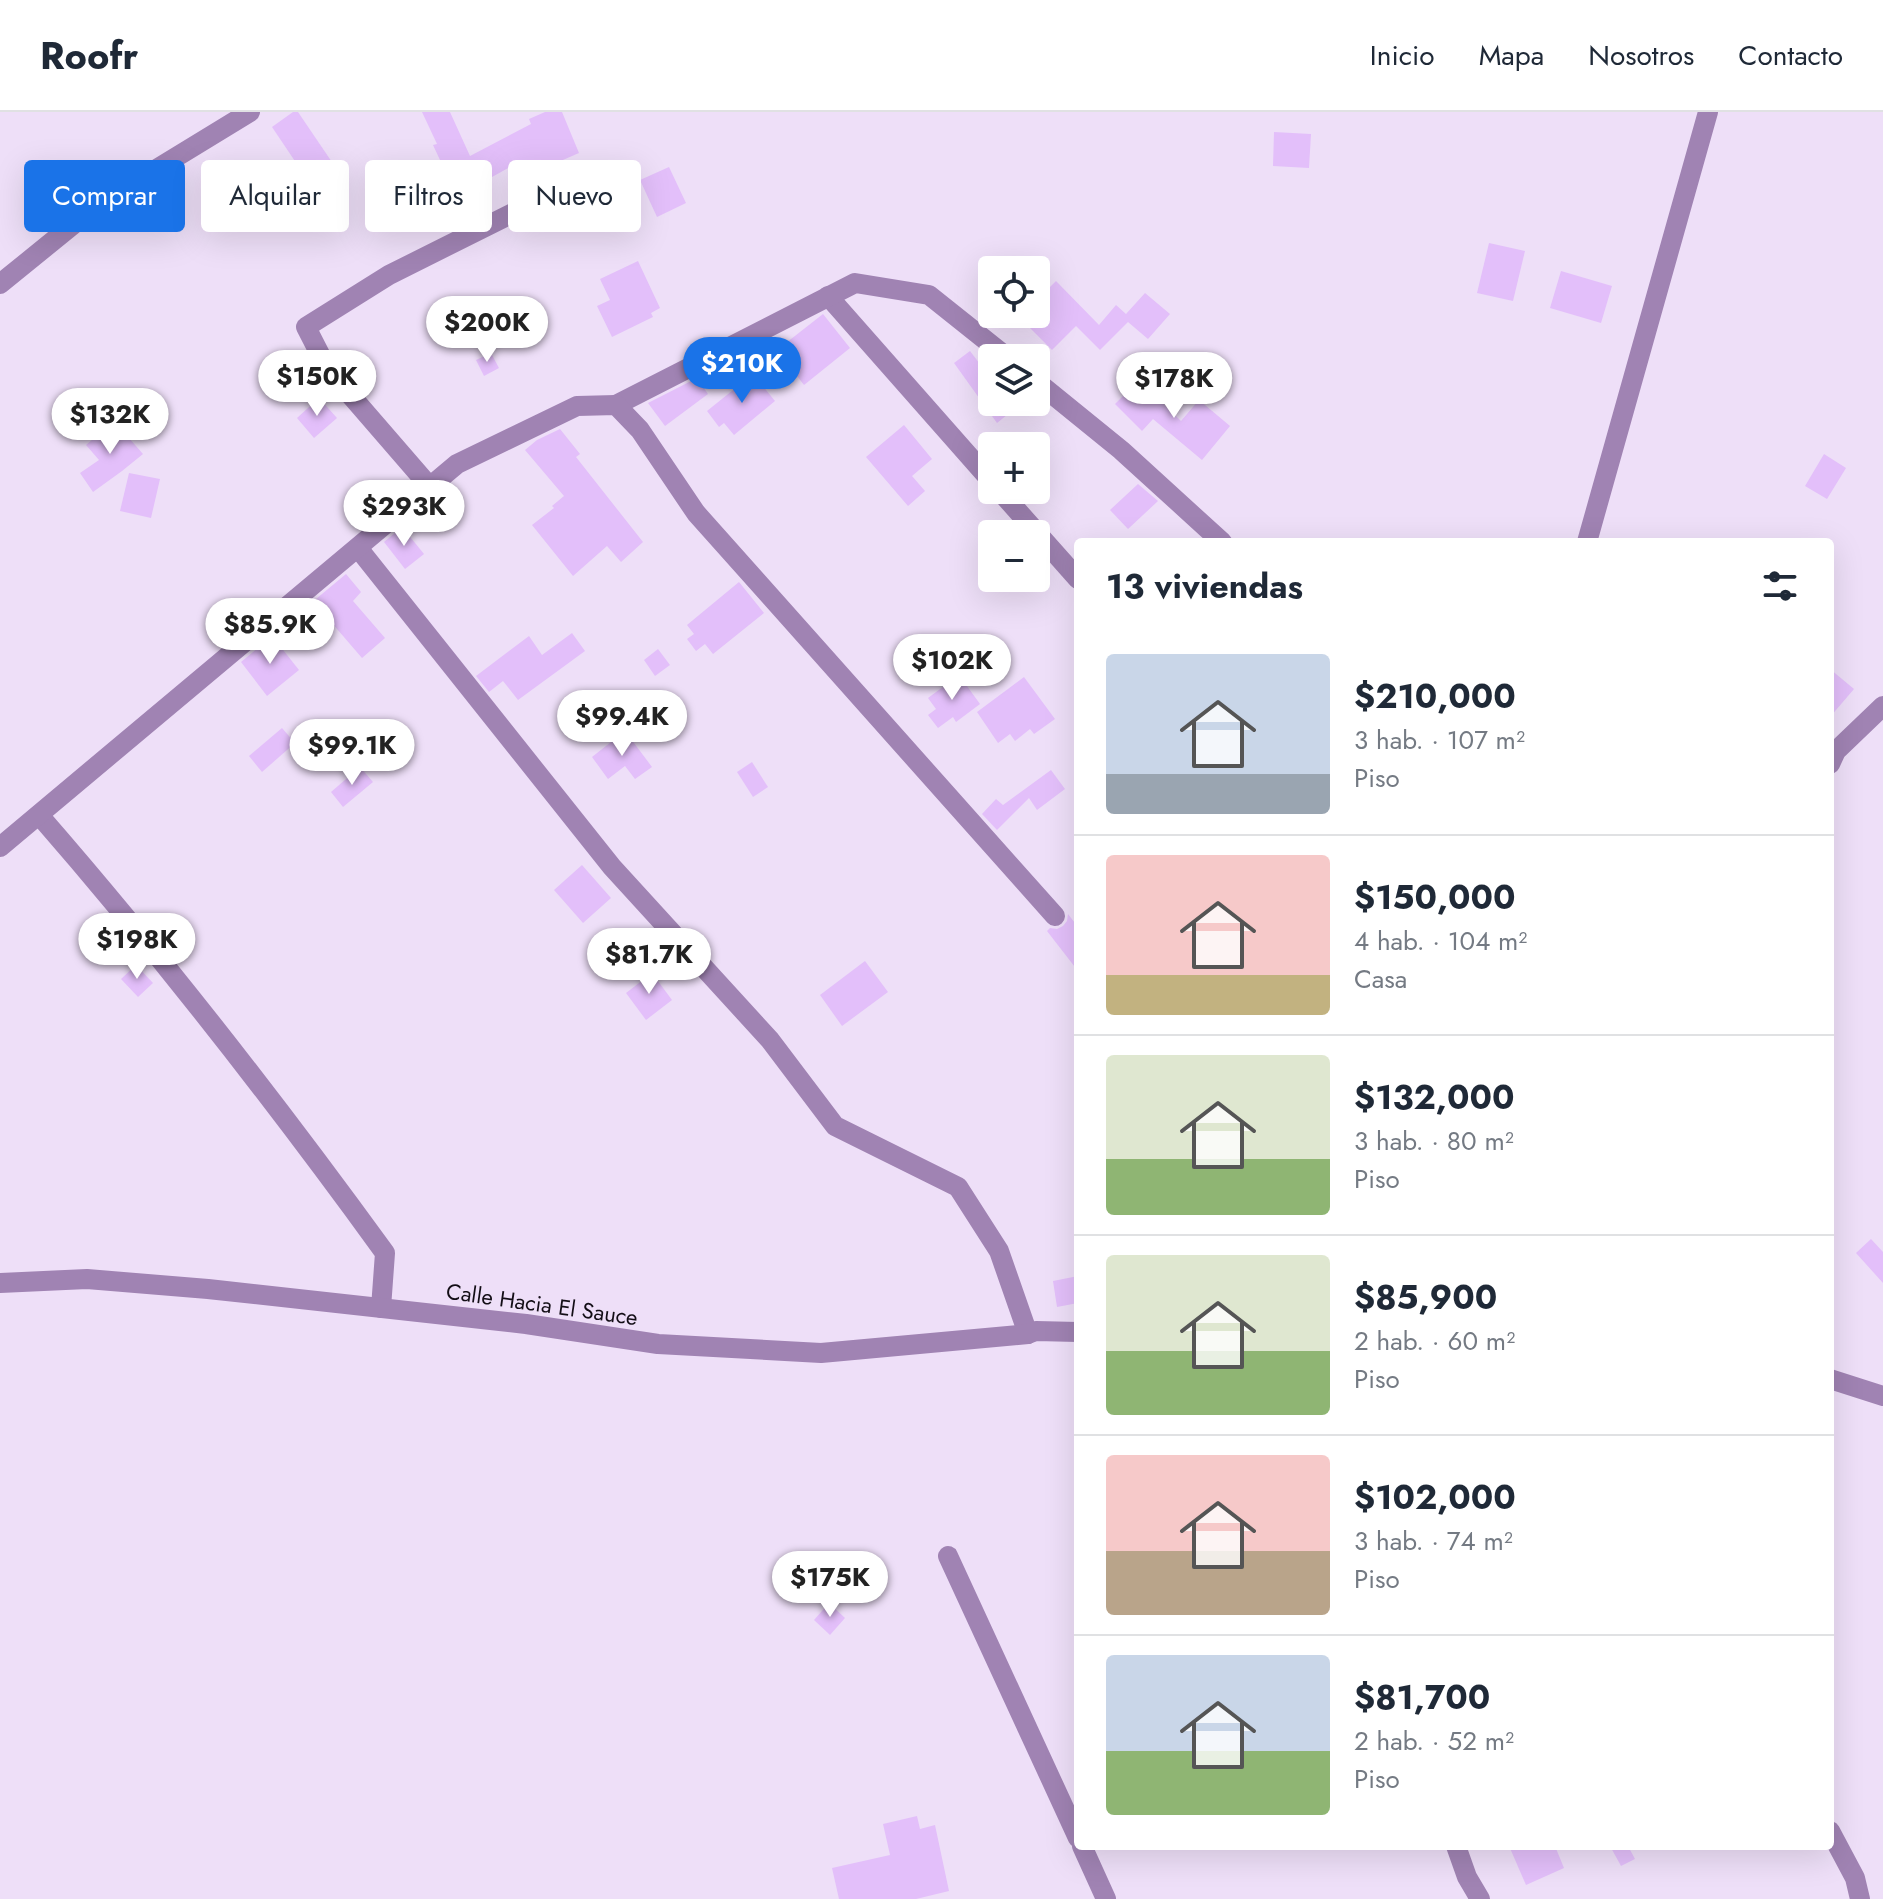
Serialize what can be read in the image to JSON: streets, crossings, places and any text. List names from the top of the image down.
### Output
{
  "streets": {
    "street": ["Calle Hacia El Sauce"]
  },
  "page": {
    "header": "Roofr",
    "nav": [
      "Inicio",
      "Mapa",
      "Nosotros",
      "Contacto"
    ],
    "chip": [
      "Comprar",
      "Alquilar",
      "Filtros",
      "Nuevo"
    ],
    "map_buttons": ["+", "−"],
    "price": [
      "$200K",
      "$210K",
      "$150K",
      "$178K",
      "$132K",
      "$293K",
      "$85.9K",
      "$102K",
      "$99.4K",
      "$99.1K",
      "$198K",
      "$81.7K",
      "$175K"
    ],
    "heading": "13 viviendas",
    "list": [
      {
        "name": "$210,000",
        "note": "3 hab. · 107 m² · Piso"
      },
      {
        "name": "$150,000",
        "note": "4 hab. · 104 m² · Casa"
      },
      {
        "name": "$132,000",
        "note": "3 hab. · 80 m² · Piso"
      },
      {
        "name": "$85,900",
        "note": "2 hab. · 60 m² · Piso"
      },
      {
        "name": "$102,000",
        "note": "3 hab. · 74 m² · Piso"
      },
      {
        "name": "$81,700",
        "note": "2 hab. · 52 m² · Piso"
      }
    ]
  }
}
